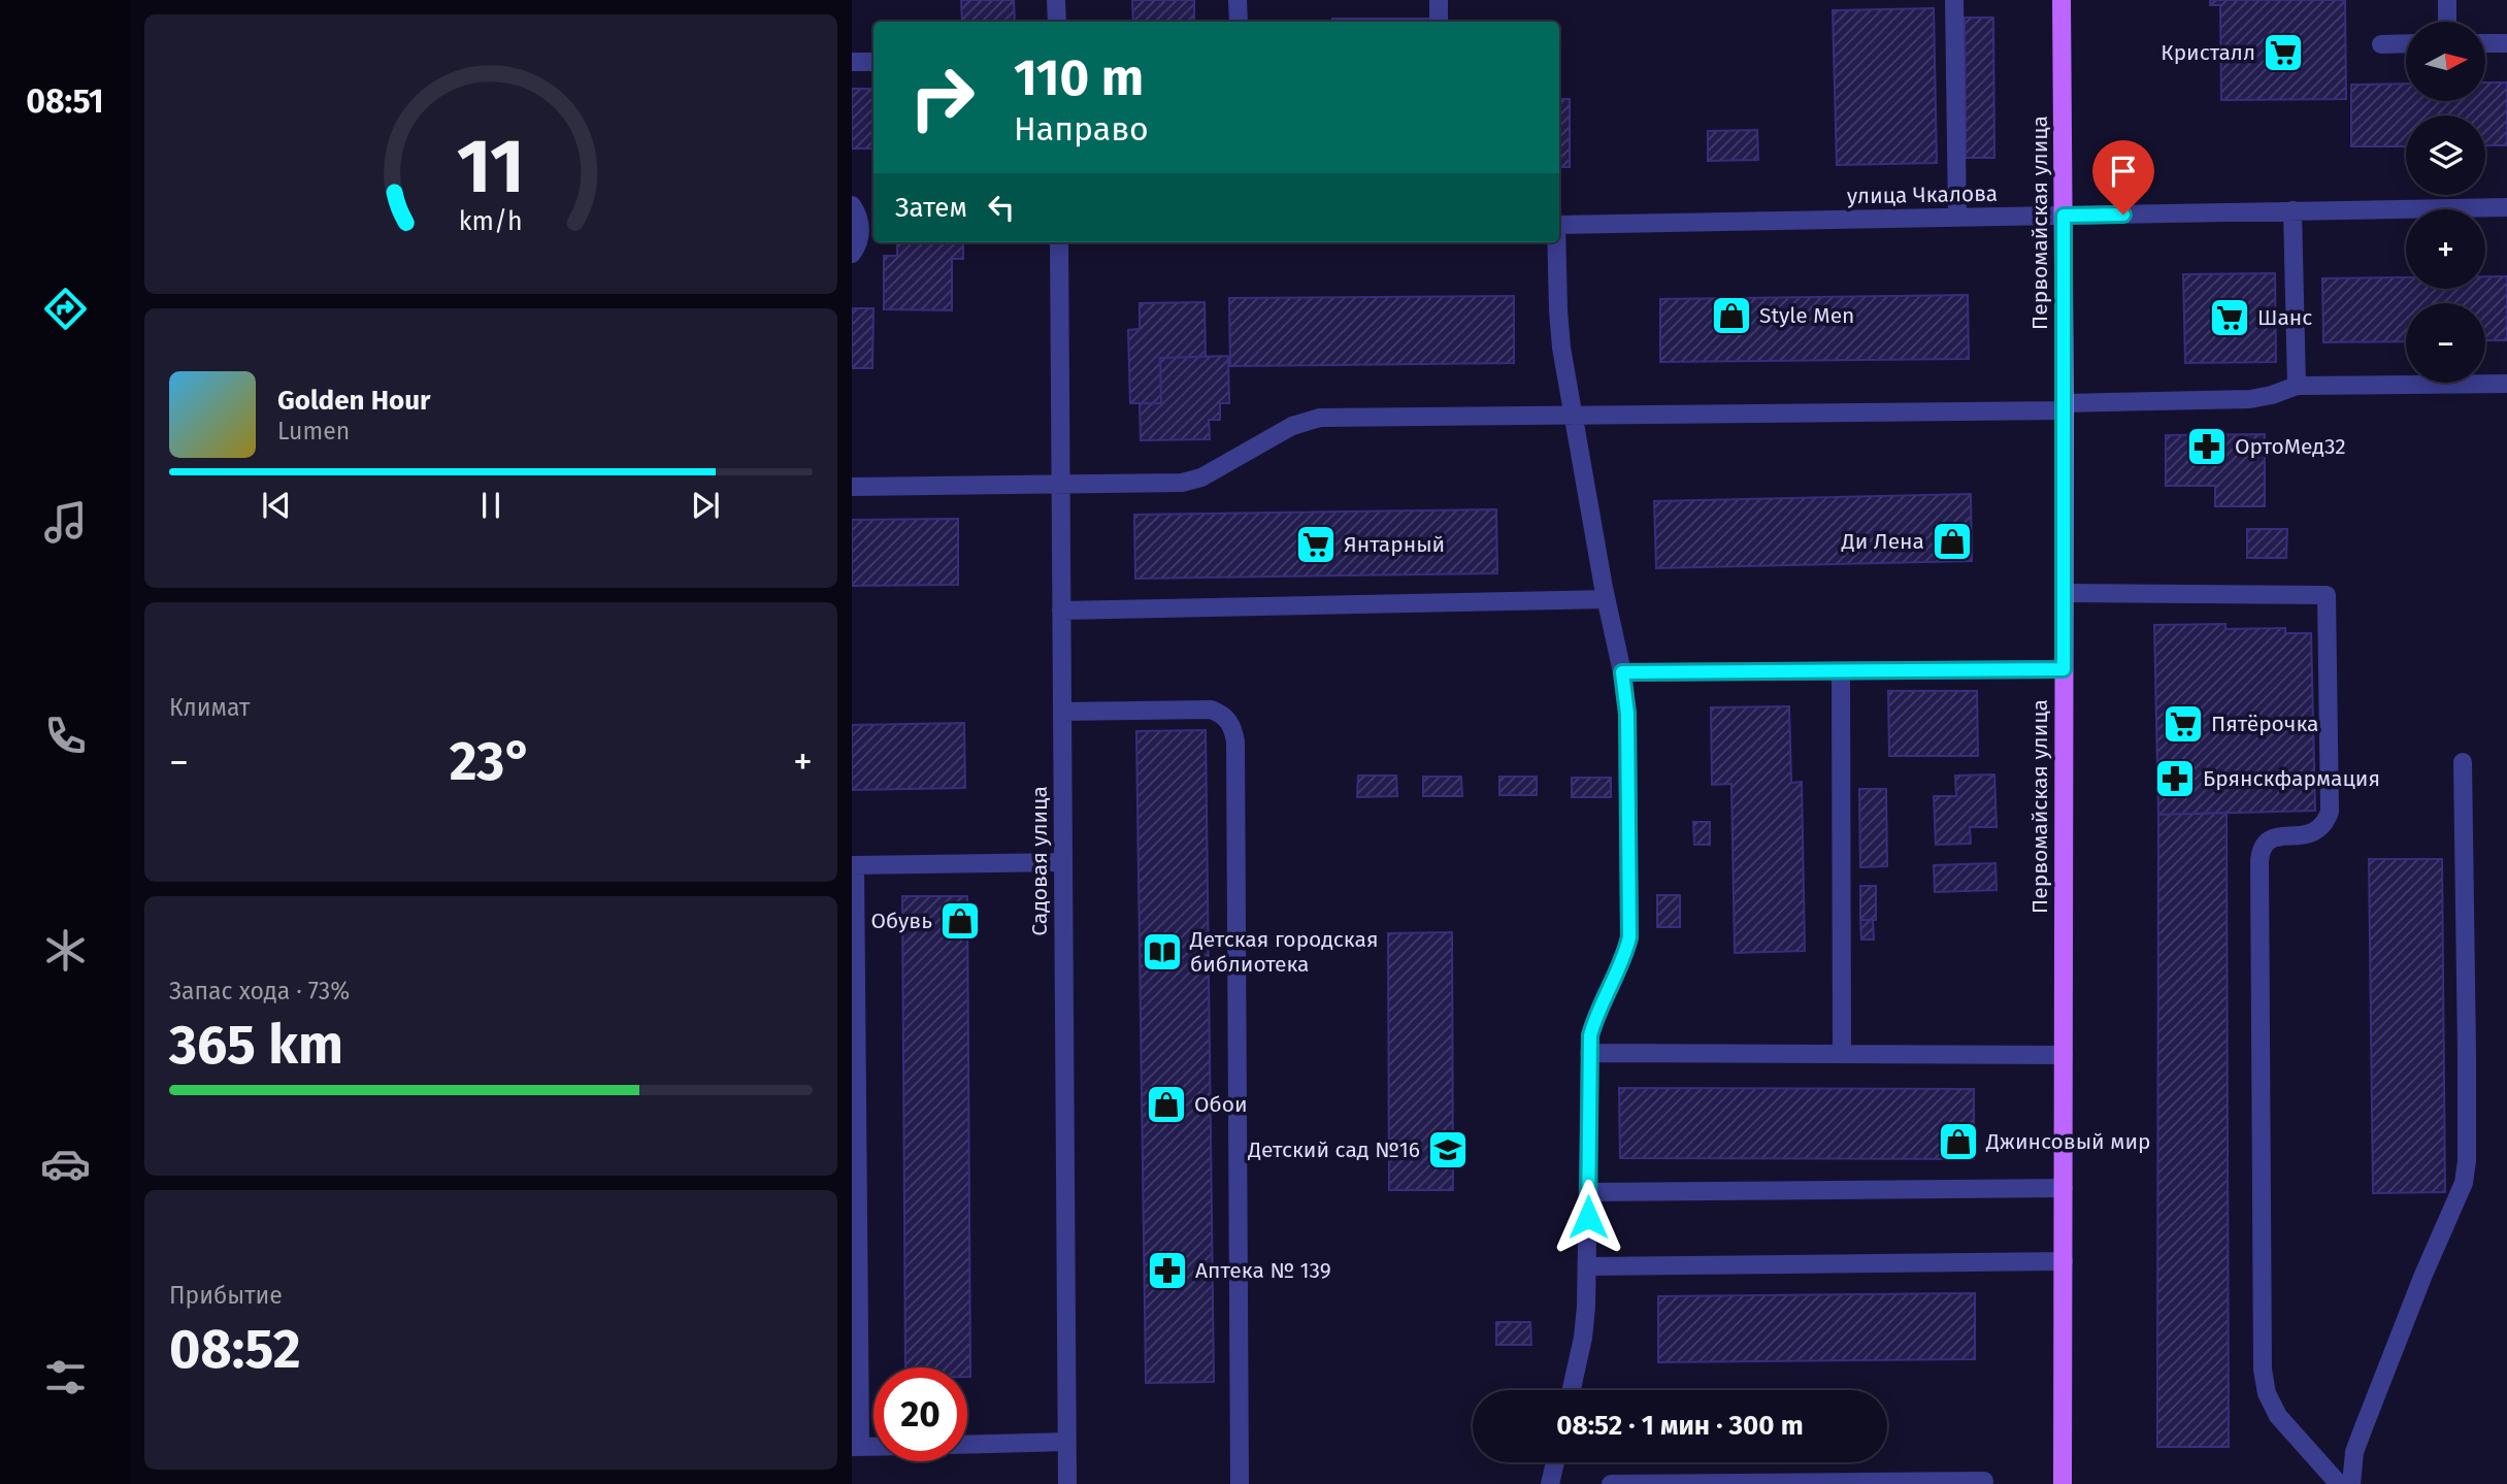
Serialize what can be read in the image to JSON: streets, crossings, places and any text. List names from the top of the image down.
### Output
{
  "streets": {
    "main road": ["Первомайская улица"],
    "street": ["улица Чкалова", "Садовая улица"]
  },
  "crossings": [
    ["улица Чкалова", "Первомайская улица"]
  ],
  "places": {
    "supermarket": [
      "Кристалл",
      "Шанс",
      "Янтарный",
      "Пятёрочка"
    ],
    "shop": [
      "Style Men",
      "Ди Лена",
      "Обувь",
      "Обои",
      "Джинсовый мир"
    ],
    "pharmacy": ["ОртоМед32", "Брянскфармация", "Аптека № 139"],
    "library": ["Детская городская библиотека"],
    "school or university": ["Детский сад №16"]
  },
  "north": "right",
  "page": {
    "tabs": "08:51",
    "map_buttons": ["+", "−"],
    "turn": ["110 m", "Направо"],
    "then": "Затем",
    "song": ["Golden Hour", "Lumen"],
    "tile": [
      "Климат",
      ["Запас хода · 73%", "365 km"],
      ["Прибытие", "08:52"]
    ],
    "heat": ["−", "23°", "+"],
    "limit": "20",
    "trip": "08:52 · 1 мин · 300 m",
    "gauge": ["11", "km/h"]
  }
}
